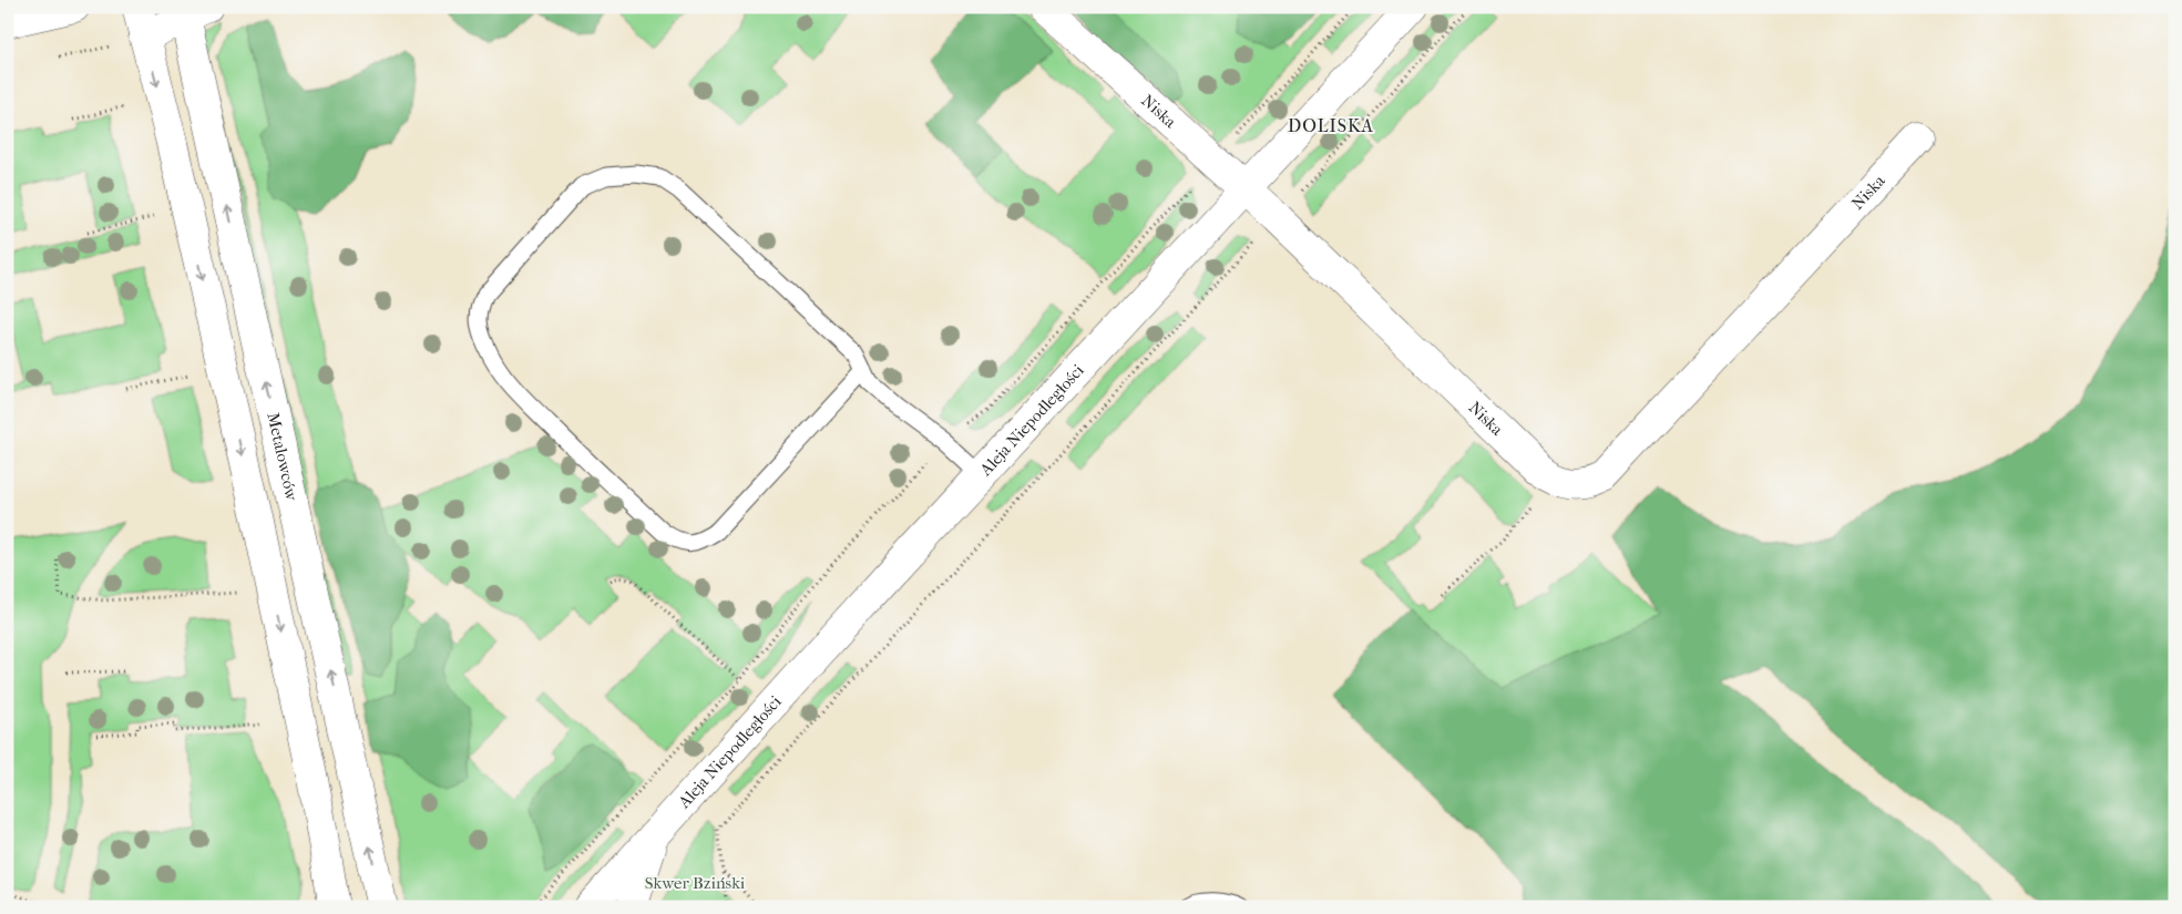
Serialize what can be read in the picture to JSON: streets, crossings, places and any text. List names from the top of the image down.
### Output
{
  "streets": {
    "street": ["Niska", "Aleja Niepodległości", "Metalowców"]
  },
  "crossings": [
    ["Niska", "Aleja Niepodległości"]
  ],
  "districts": ["DOLISKA"],
  "parks": ["Skwer Bziński"]
}
